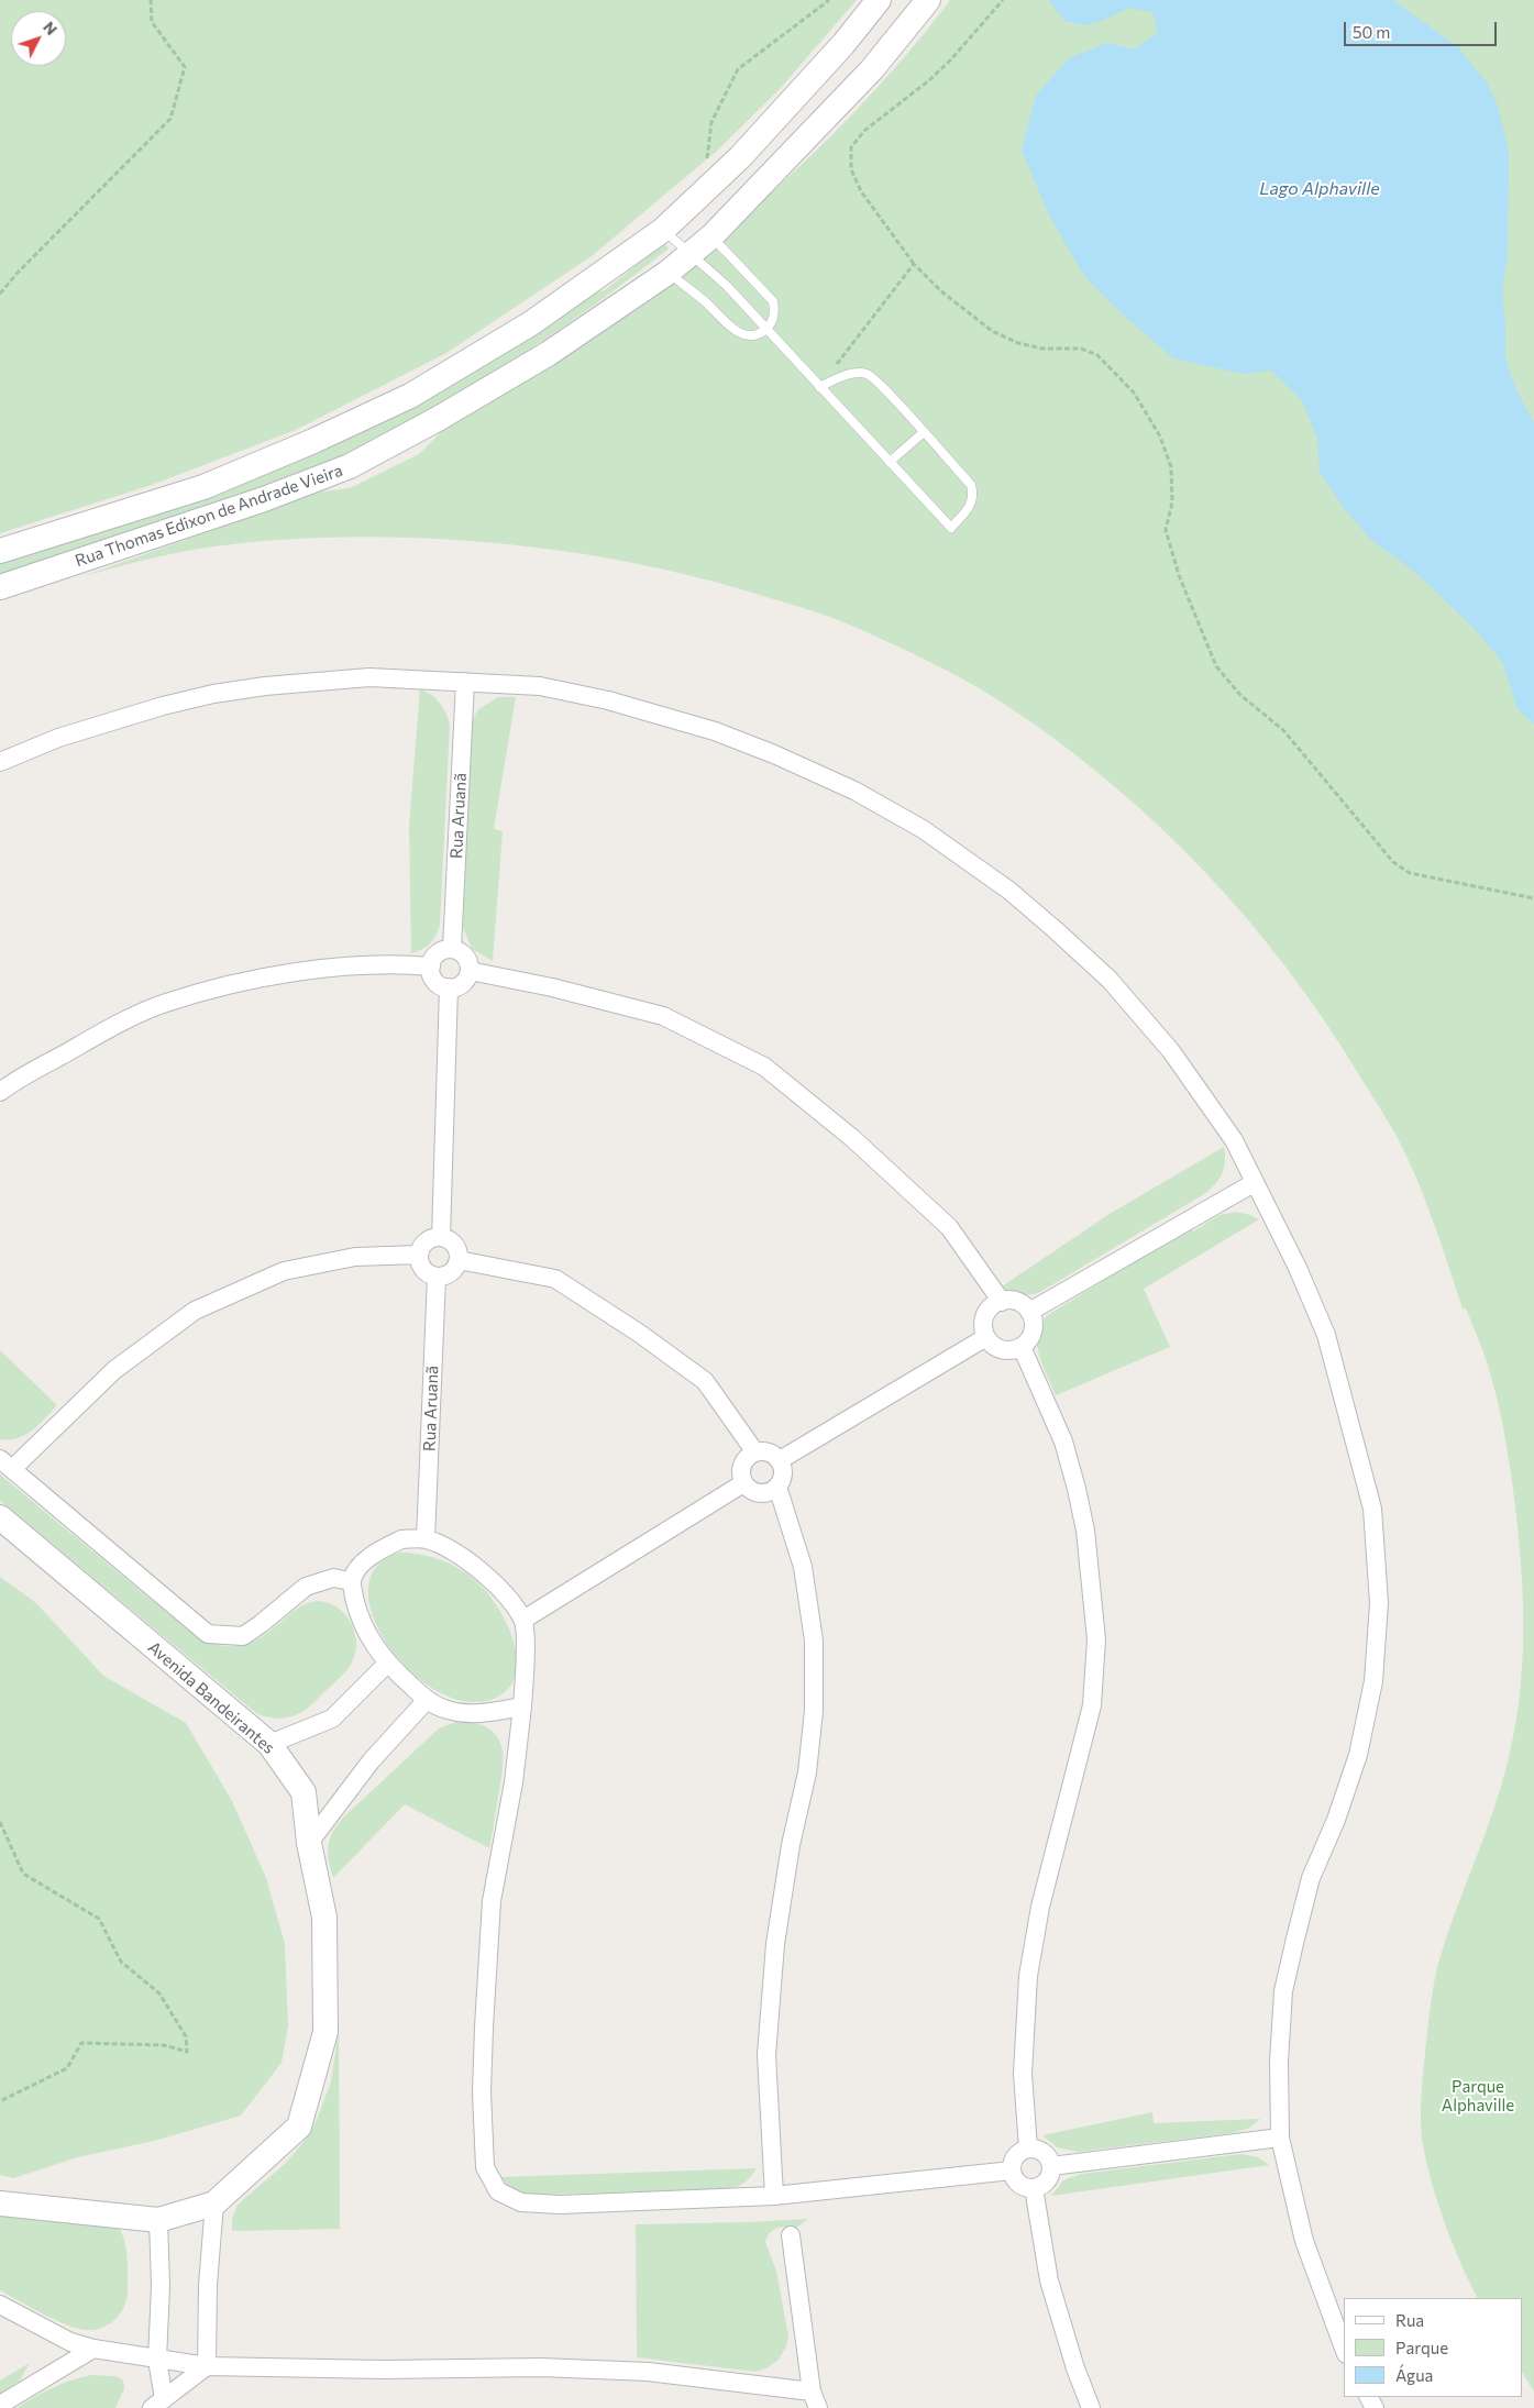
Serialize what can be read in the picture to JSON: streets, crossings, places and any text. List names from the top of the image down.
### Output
{
  "streets": {
    "street": ["Rua Thomas Edixon de Andrade Vieira", "Rua Aruanã", "Avenida Bandeirantes"]
  },
  "water": ["Lago Alphaville"],
  "parks": ["Parque Alphaville"],
  "legend": ["Rua", "Parque", "Água"],
  "scale_bar": "50 m",
  "north": "top right"
}
